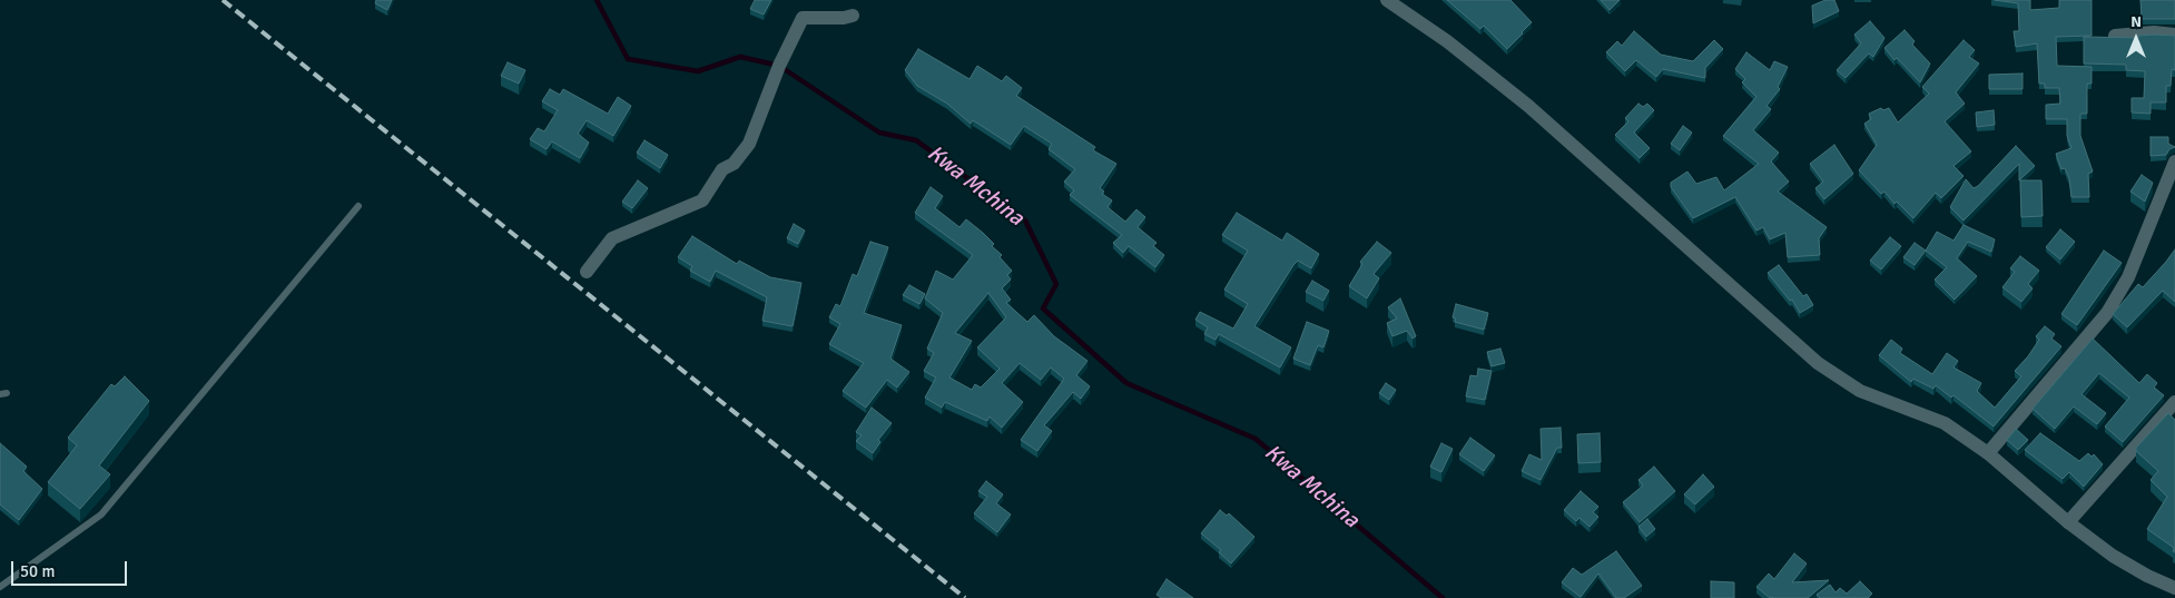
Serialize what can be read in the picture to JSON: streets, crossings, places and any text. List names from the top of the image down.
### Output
{
  "water": ["Kwa Mchina"],
  "scale_bar": "50 m",
  "north": "top"
}
